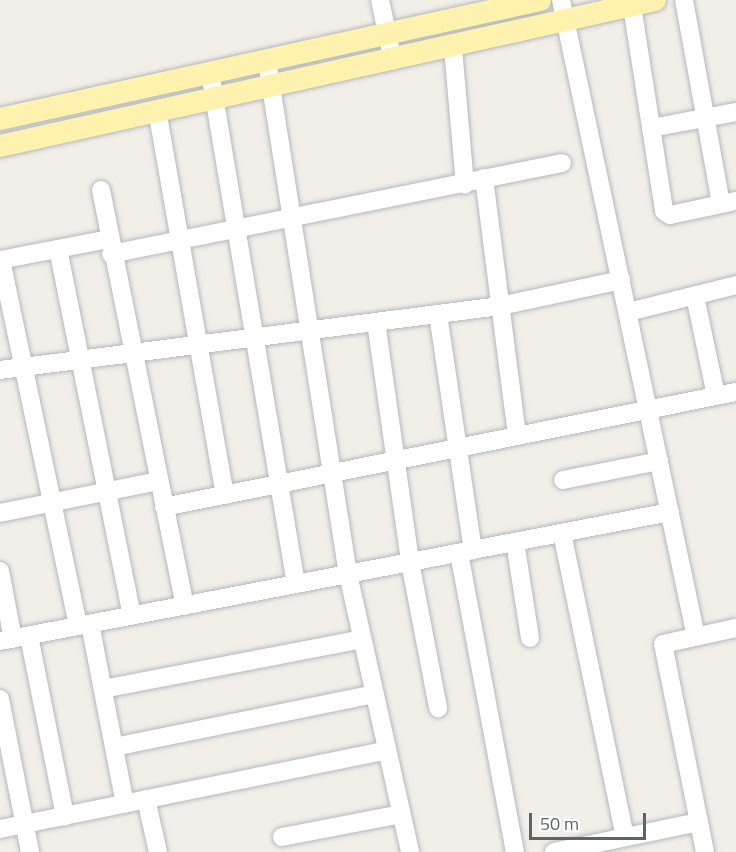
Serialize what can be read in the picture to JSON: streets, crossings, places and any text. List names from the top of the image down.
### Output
{
  "scale_bar": "50 m"
}
